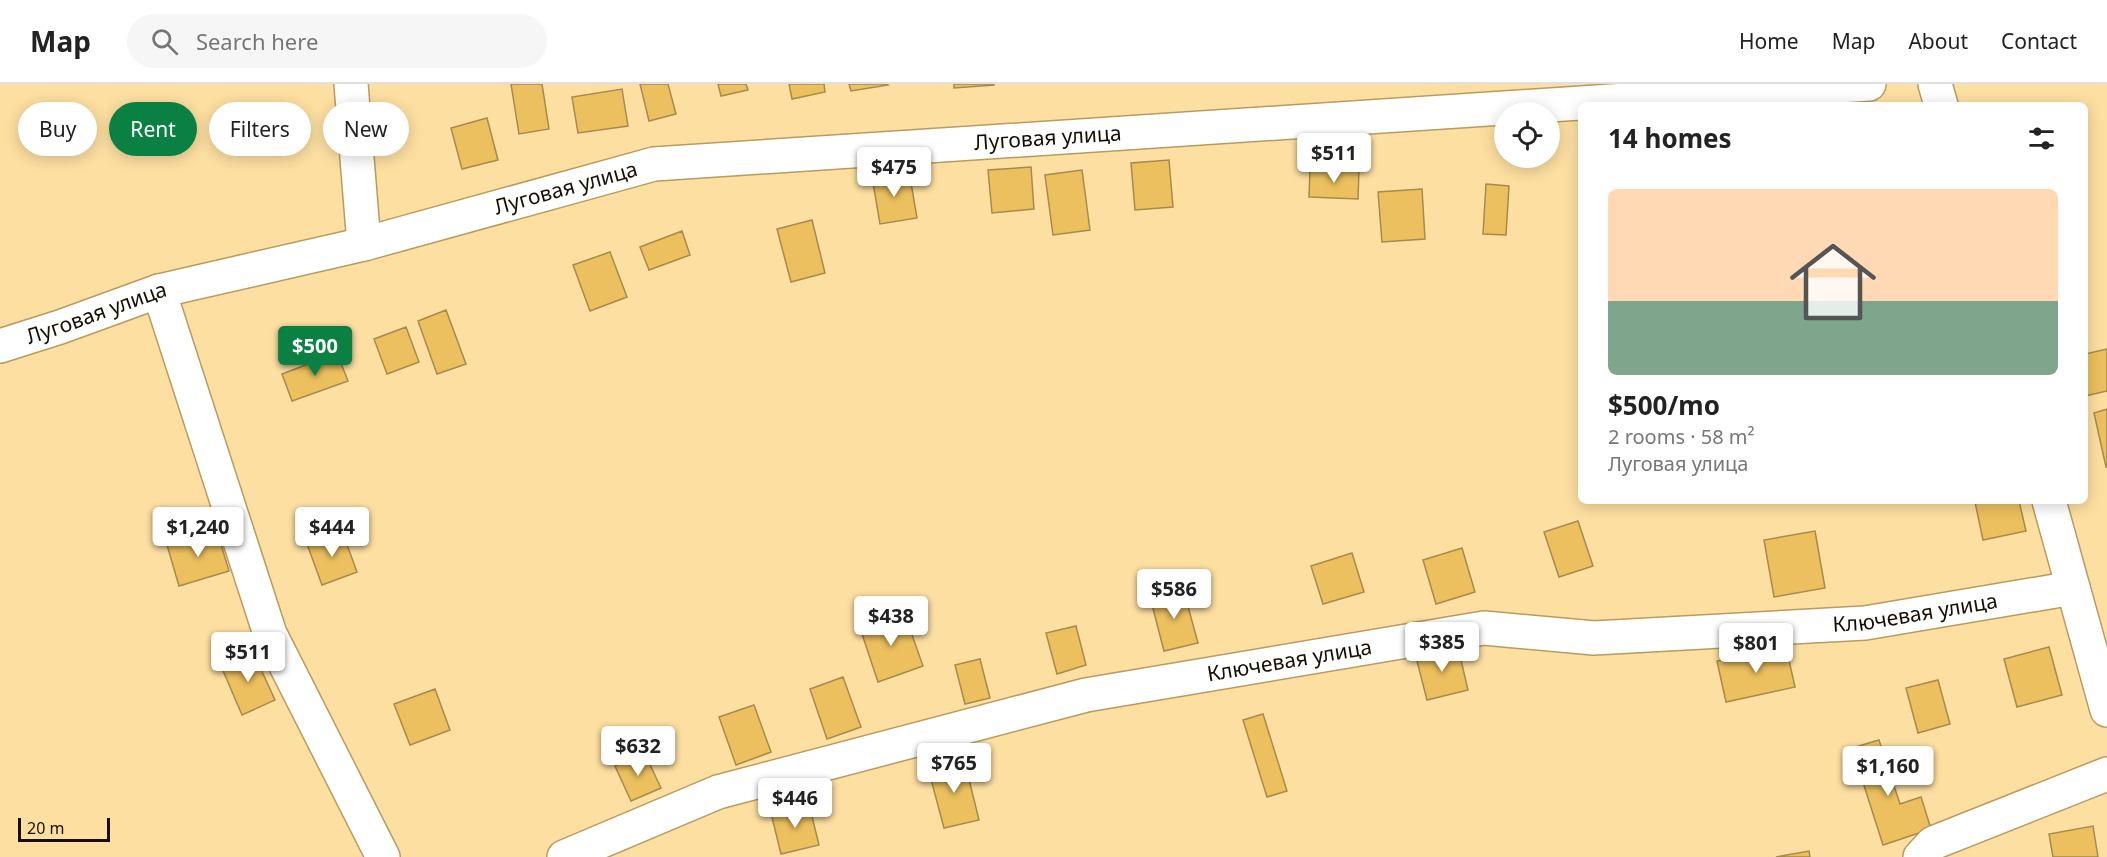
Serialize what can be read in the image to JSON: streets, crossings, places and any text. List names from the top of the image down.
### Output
{
  "streets": {
    "street": ["Луговая улица", "Ключевая улица"]
  },
  "scale_bar": "20 m",
  "page": {
    "header": "Map",
    "search": "Search here",
    "nav": [
      "Home",
      "Map",
      "About",
      "Contact"
    ],
    "chip": [
      "Buy",
      "Rent",
      "Filters",
      "New"
    ],
    "heading": "14 homes",
    "price": [
      "$511",
      "$475",
      "$500",
      "$1,240",
      "$444",
      "$586",
      "$438",
      "$385",
      "$801",
      "$511",
      "$632",
      "$765",
      "$1,160",
      "$446"
    ],
    "list": [
      {
        "name": "$500/mo",
        "note": "2 rooms · 58 m² · Луговая улица"
      }
    ],
    "scale": "20 m"
  }
}
